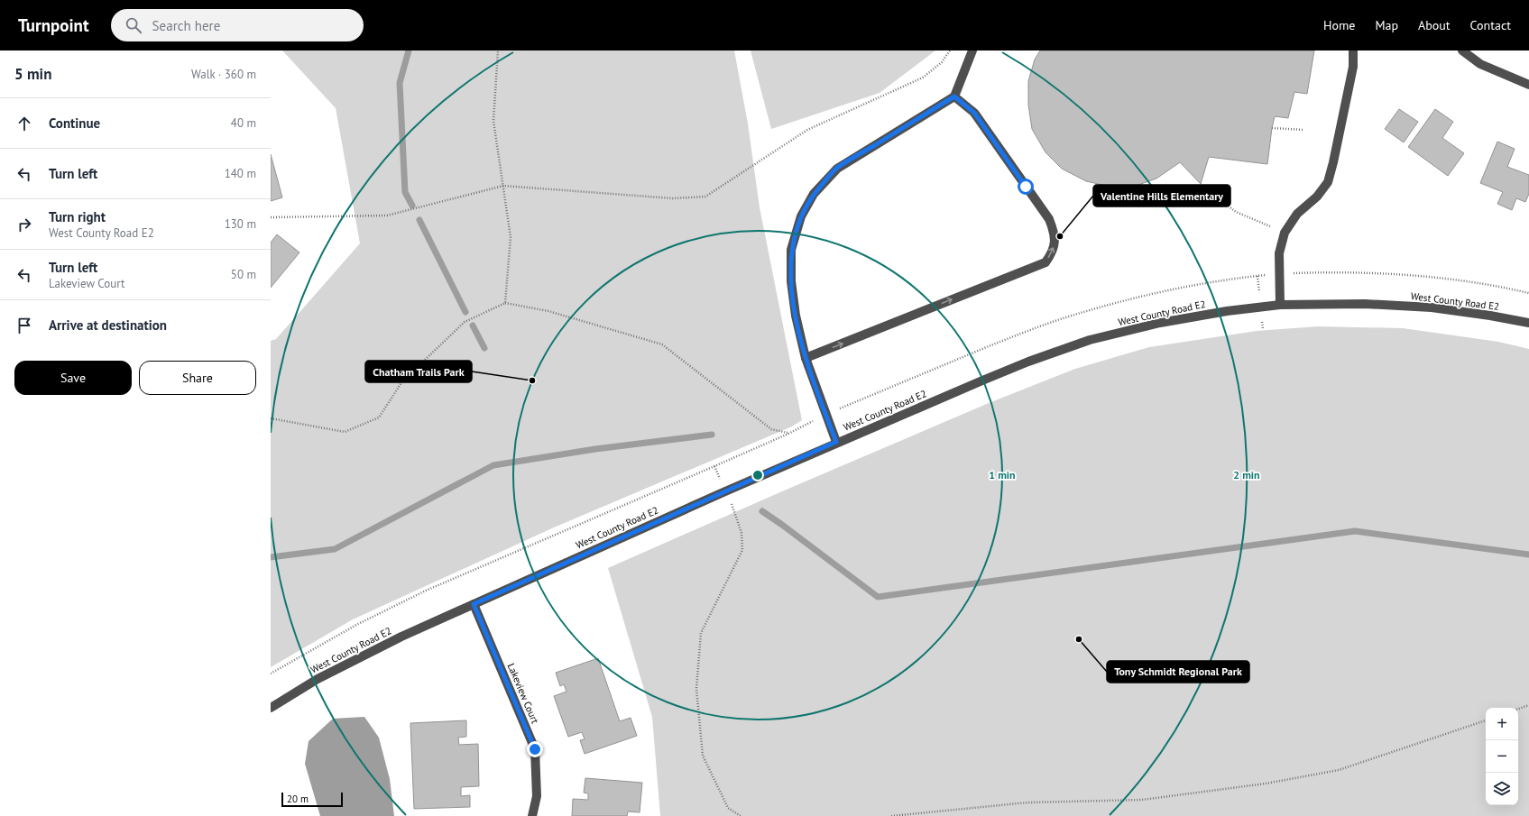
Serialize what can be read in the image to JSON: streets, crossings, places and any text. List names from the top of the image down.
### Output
{
  "streets": {
    "street": ["West County Road E2", "Lakeview Court"]
  },
  "crossings": [
    ["West County Road E2", "Lakeview Court"]
  ],
  "places": ["Valentine Hills Elementary", "Chatham Trails Park", "Tony Schmidt Regional Park"],
  "scale_bar": "20 m",
  "page": {
    "header": "Turnpoint",
    "search": "Search here",
    "nav": [
      "Home",
      "Map",
      "About",
      "Contact"
    ],
    "heading": ["5 min", "Walk · 360 m"],
    "list": [
      ["Continue", "40 m"],
      ["Turn left", "140 m"],
      ["Turn right", "West County Road E2", "130 m"],
      ["Turn left", "Lakeview Court", "50 m"],
      "Arrive at destination"
    ],
    "buttons": ["Save", "Share"],
    "map_buttons": ["+", "−"],
    "scale": "20 m"
  },
  "rings": ["1 min", "2 min"]
}
